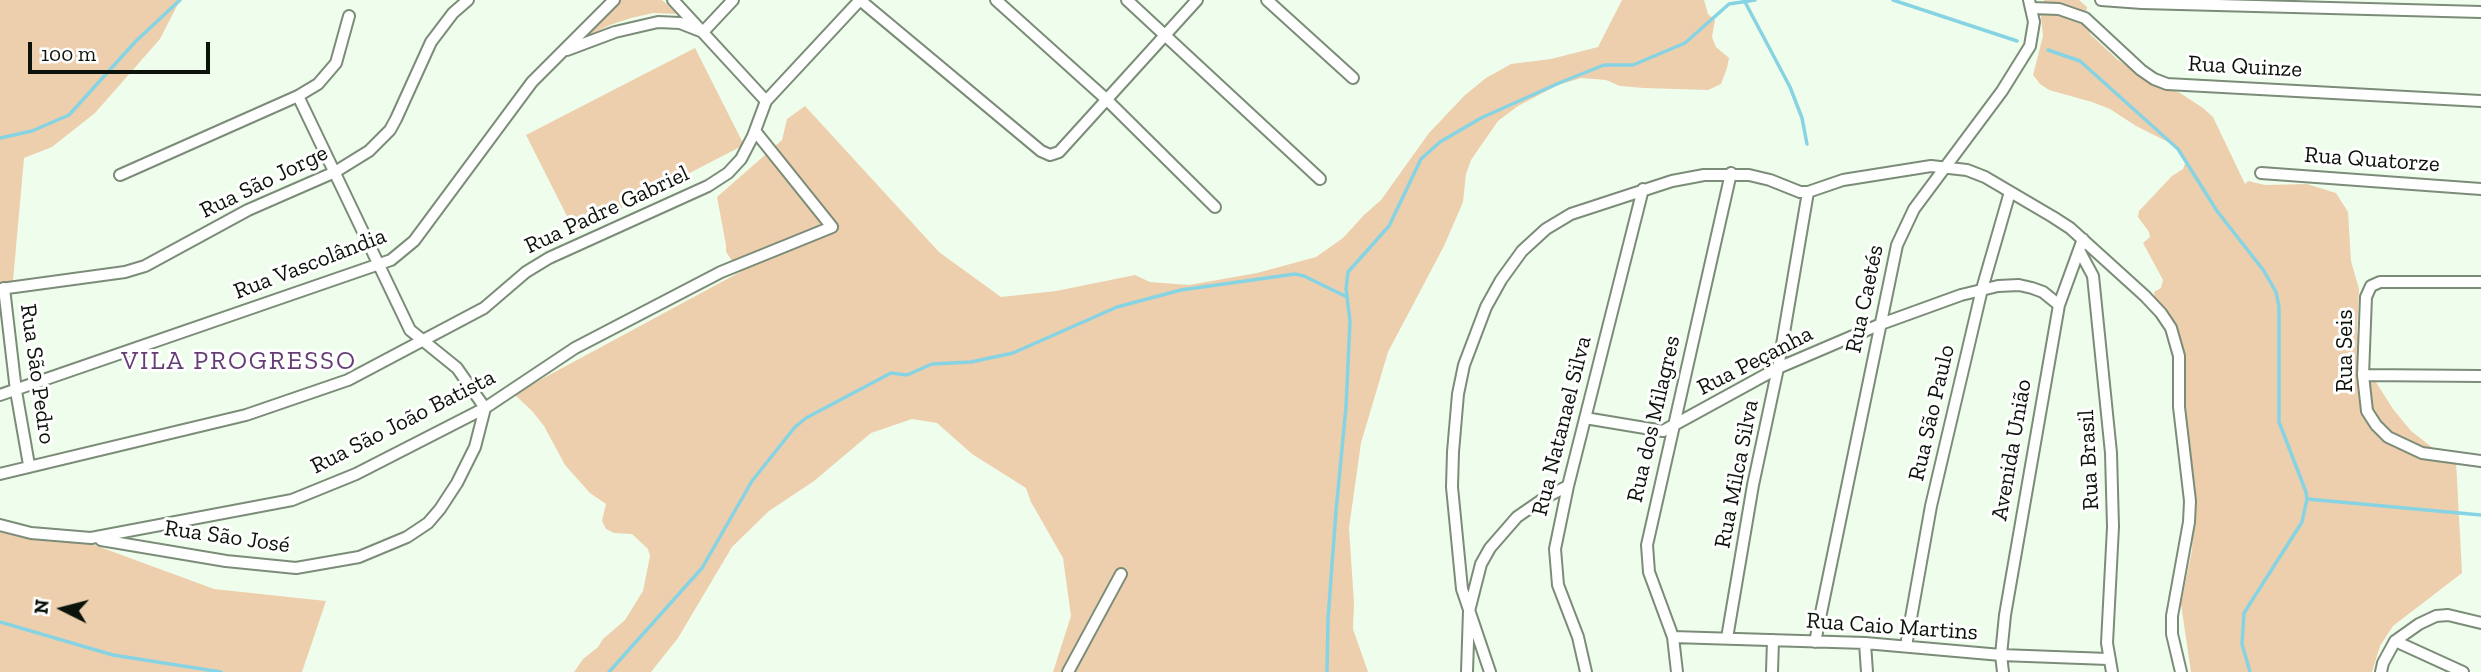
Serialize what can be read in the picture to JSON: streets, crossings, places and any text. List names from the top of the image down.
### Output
{
  "streets": {
    "street": [
      "Rua Quinze",
      "Rua Quatorze",
      "Rua São Jorge",
      "Rua Padre Gabriel",
      "Rua Vascolândia",
      "Rua Caetés",
      "Rua Seis",
      "Rua Peçanha",
      "Rua São Pedro",
      "Rua São Paulo",
      "Rua dos Milagres",
      "Rua São João Batista",
      "Rua Natanael Silva",
      "Avenida União",
      "Rua Brasil",
      "Rua Milca Silva",
      "Rua São José",
      "Rua Caio Martins"
    ]
  },
  "crossings": [
    ["Rua Quinze", "Rua Caetés"],
    ["Rua São Jorge", "Rua São Pedro"],
    ["Rua Padre Gabriel", "Rua São Pedro"],
    ["Rua Padre Gabriel", "Rua São João Batista"],
    ["Rua Vascolândia", "Rua São Pedro"],
    ["Rua Caetés", "Rua Peçanha"],
    ["Rua Caetés", "Rua Caio Martins"],
    ["Rua Peçanha", "Rua São Paulo"],
    ["Rua Peçanha", "Rua dos Milagres"],
    ["Rua Peçanha", "Rua Natanael Silva"],
    ["Rua Peçanha", "Avenida União"],
    ["Rua Peçanha", "Rua Milca Silva"],
    ["Rua São Paulo", "Rua Caio Martins"],
    ["Rua dos Milagres", "Rua Caio Martins"],
    ["Rua São João Batista", "Rua São José"],
    ["Avenida União", "Rua Brasil"],
    ["Avenida União", "Rua Caio Martins"],
    ["Rua Brasil", "Rua Caio Martins"],
    ["Rua Milca Silva", "Rua Caio Martins"]
  ],
  "districts": ["VILA PROGRESSO"],
  "scale_bar": "100 m",
  "north": "left"
}
